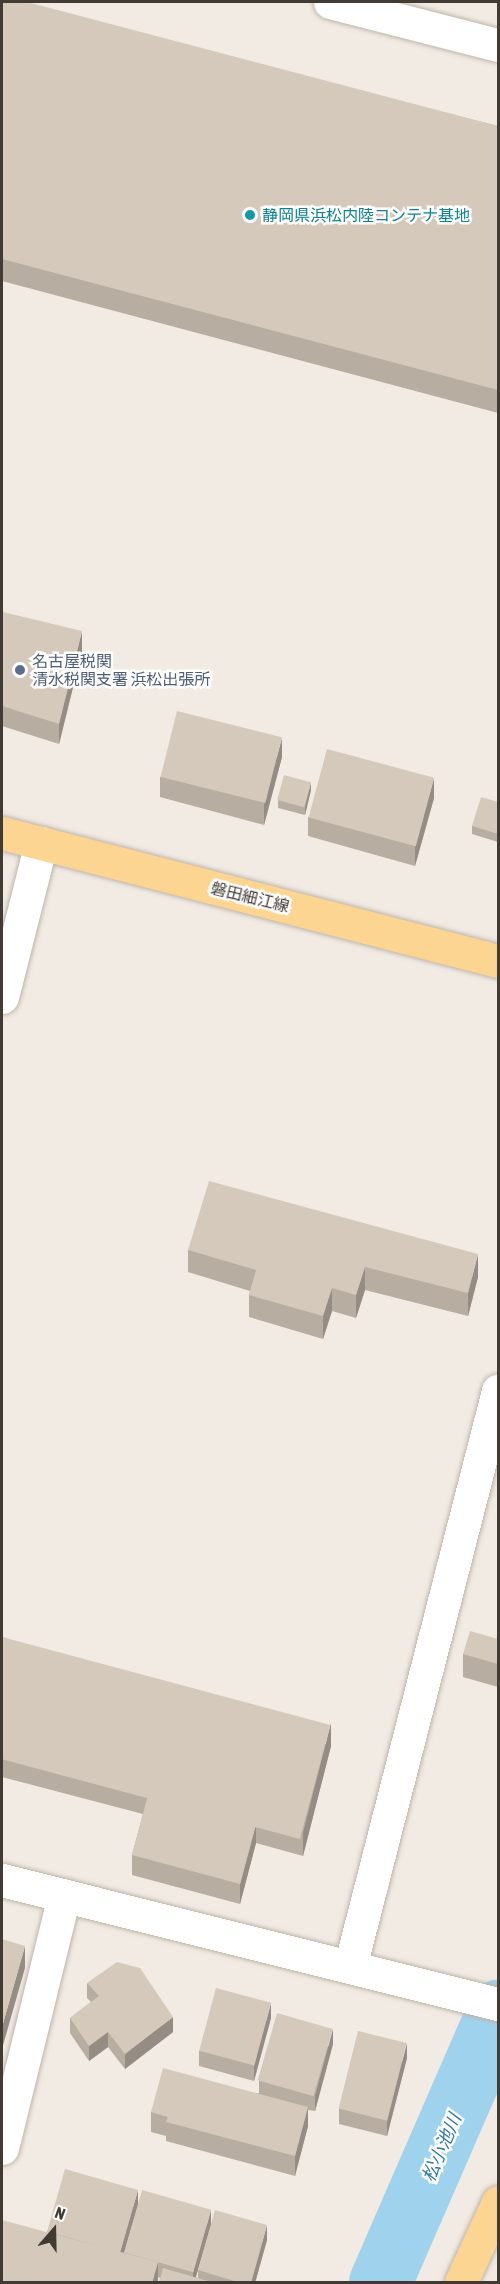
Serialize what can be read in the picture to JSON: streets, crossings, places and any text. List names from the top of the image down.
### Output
{
  "streets": {
    "main road": ["磐田細江線"]
  },
  "water": ["松小池川"],
  "places": ["静岡県浜松内陸コンテナ基地", "名古屋税関 清水税関支署 浜松出張所"],
  "north": "top"
}
